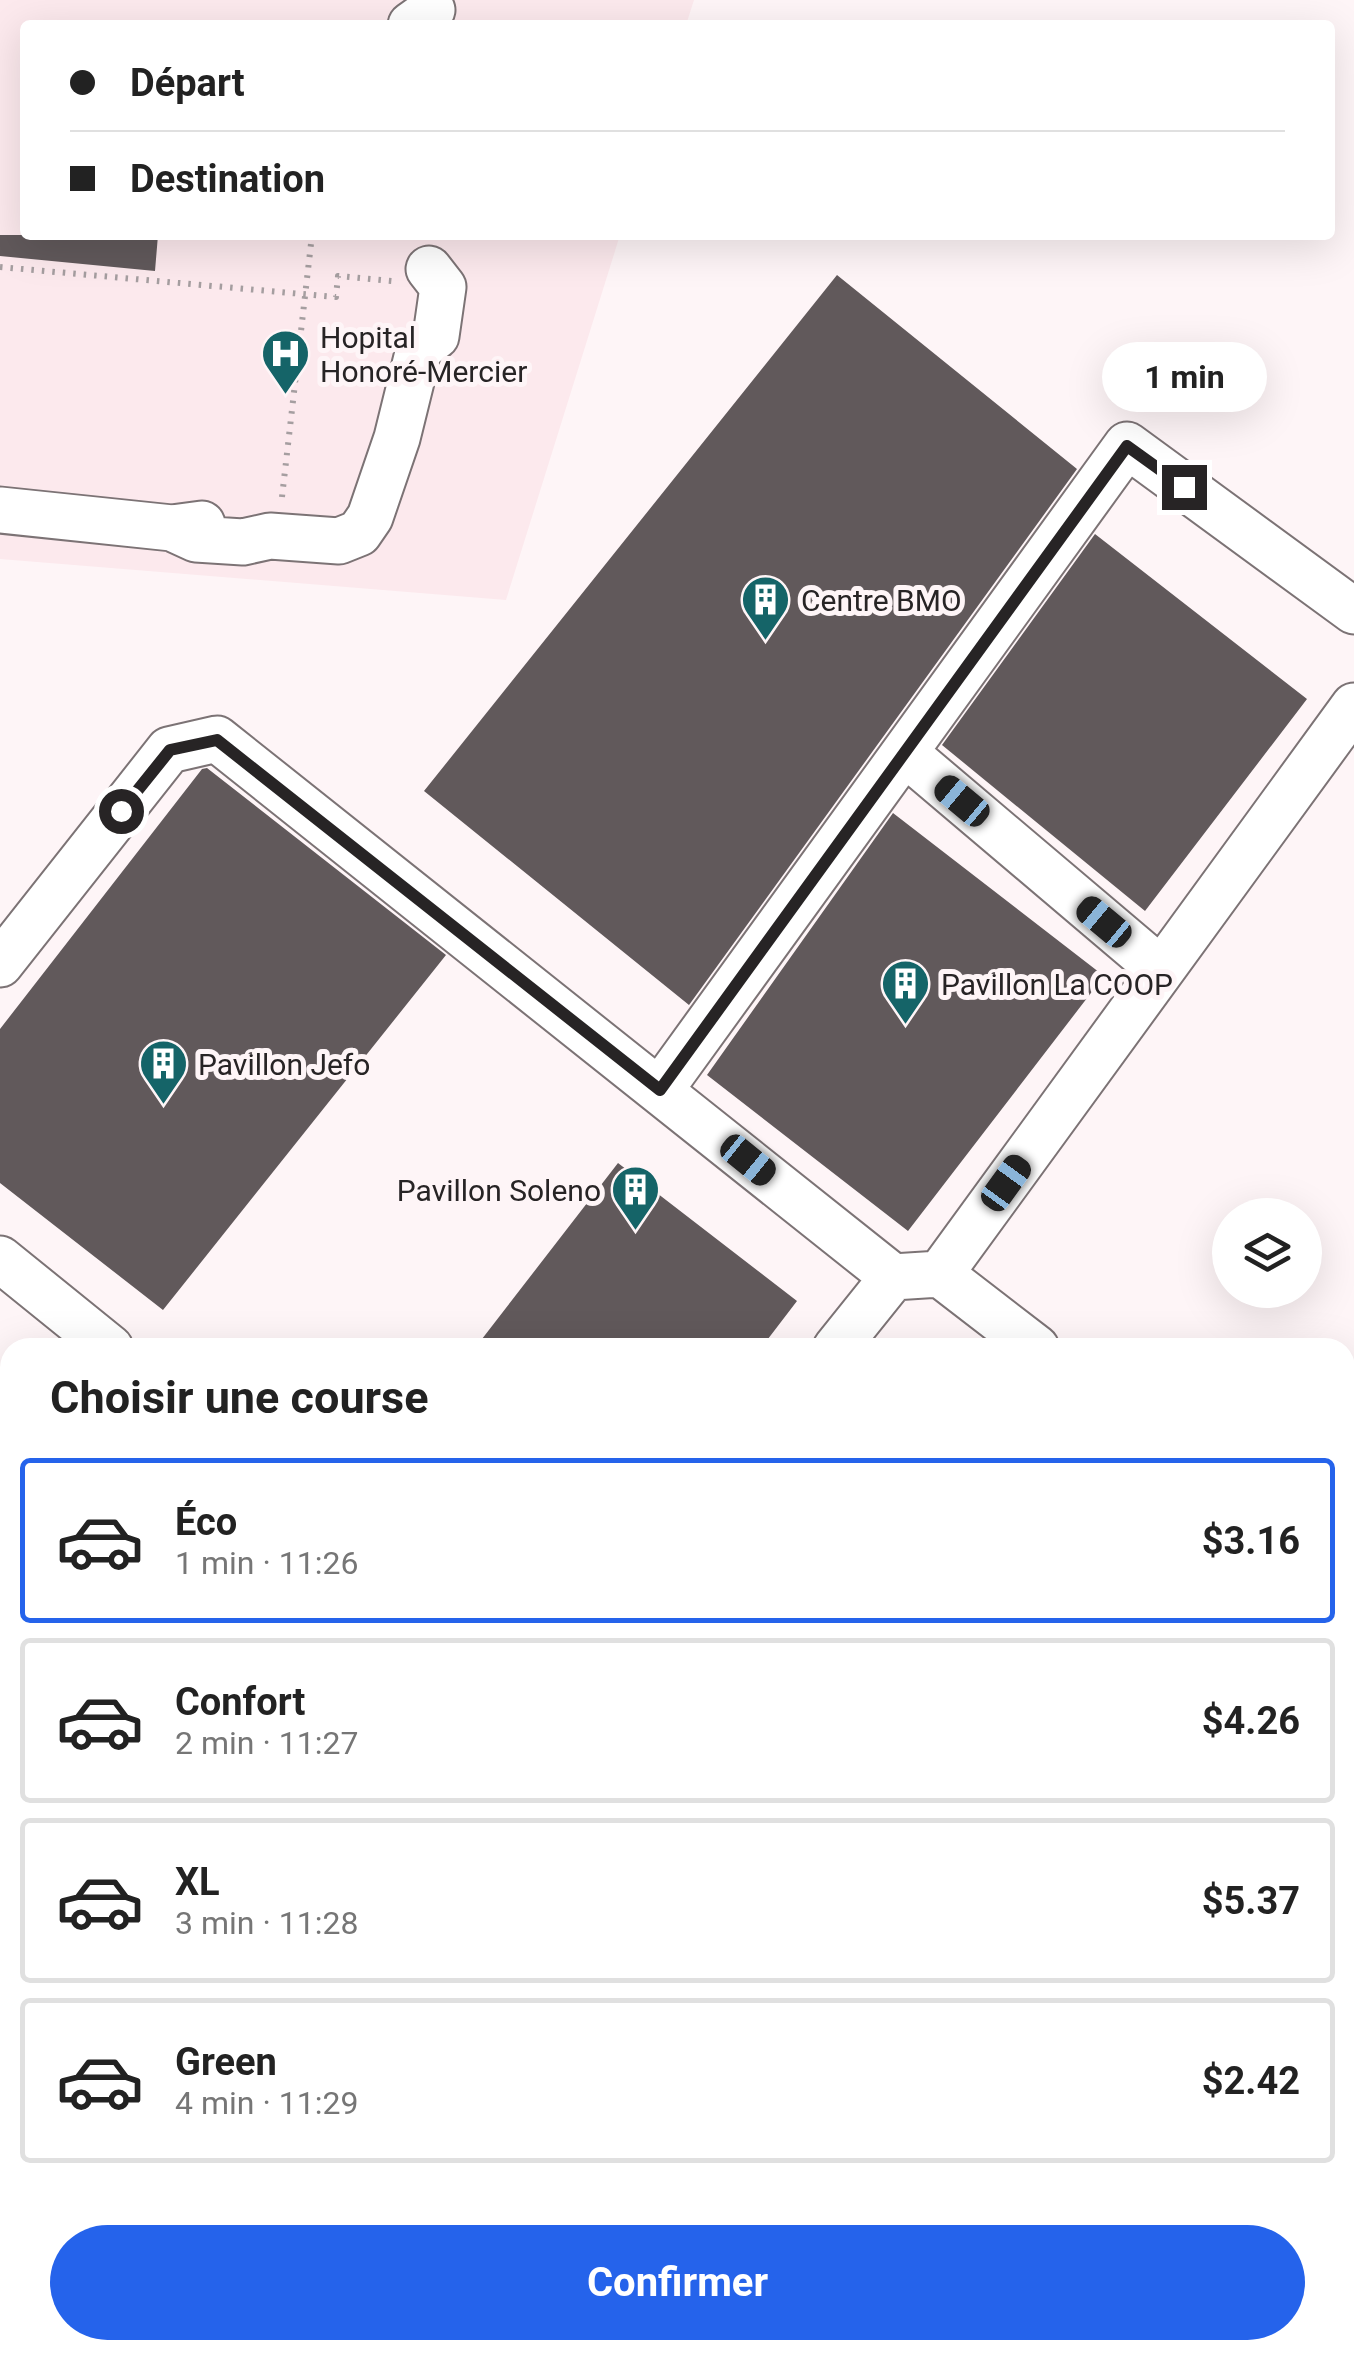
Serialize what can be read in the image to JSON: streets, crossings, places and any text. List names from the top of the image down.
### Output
{
  "places": {
    "hospital": ["Hopital Honoré-Mercier"],
    "building": [
      "Centre BMO",
      "Pavillon La COOP",
      "Pavillon Jefo",
      "Pavillon Soleno"
    ]
  },
  "page": {
    "banner": ["Départ", "Destination"],
    "bubble": "1 min",
    "heading": "Choisir une course",
    "list": [
      {
        "name": "Éco",
        "note": "1 min · 11:26",
        "value": "$3.16"
      },
      {
        "name": "Confort",
        "note": "2 min · 11:27",
        "value": "$4.26"
      },
      {
        "name": "XL",
        "note": "3 min · 11:28",
        "value": "$5.37"
      },
      {
        "name": "Green",
        "note": "4 min · 11:29",
        "value": "$2.42"
      }
    ],
    "buttons": "Confirmer"
  }
}
